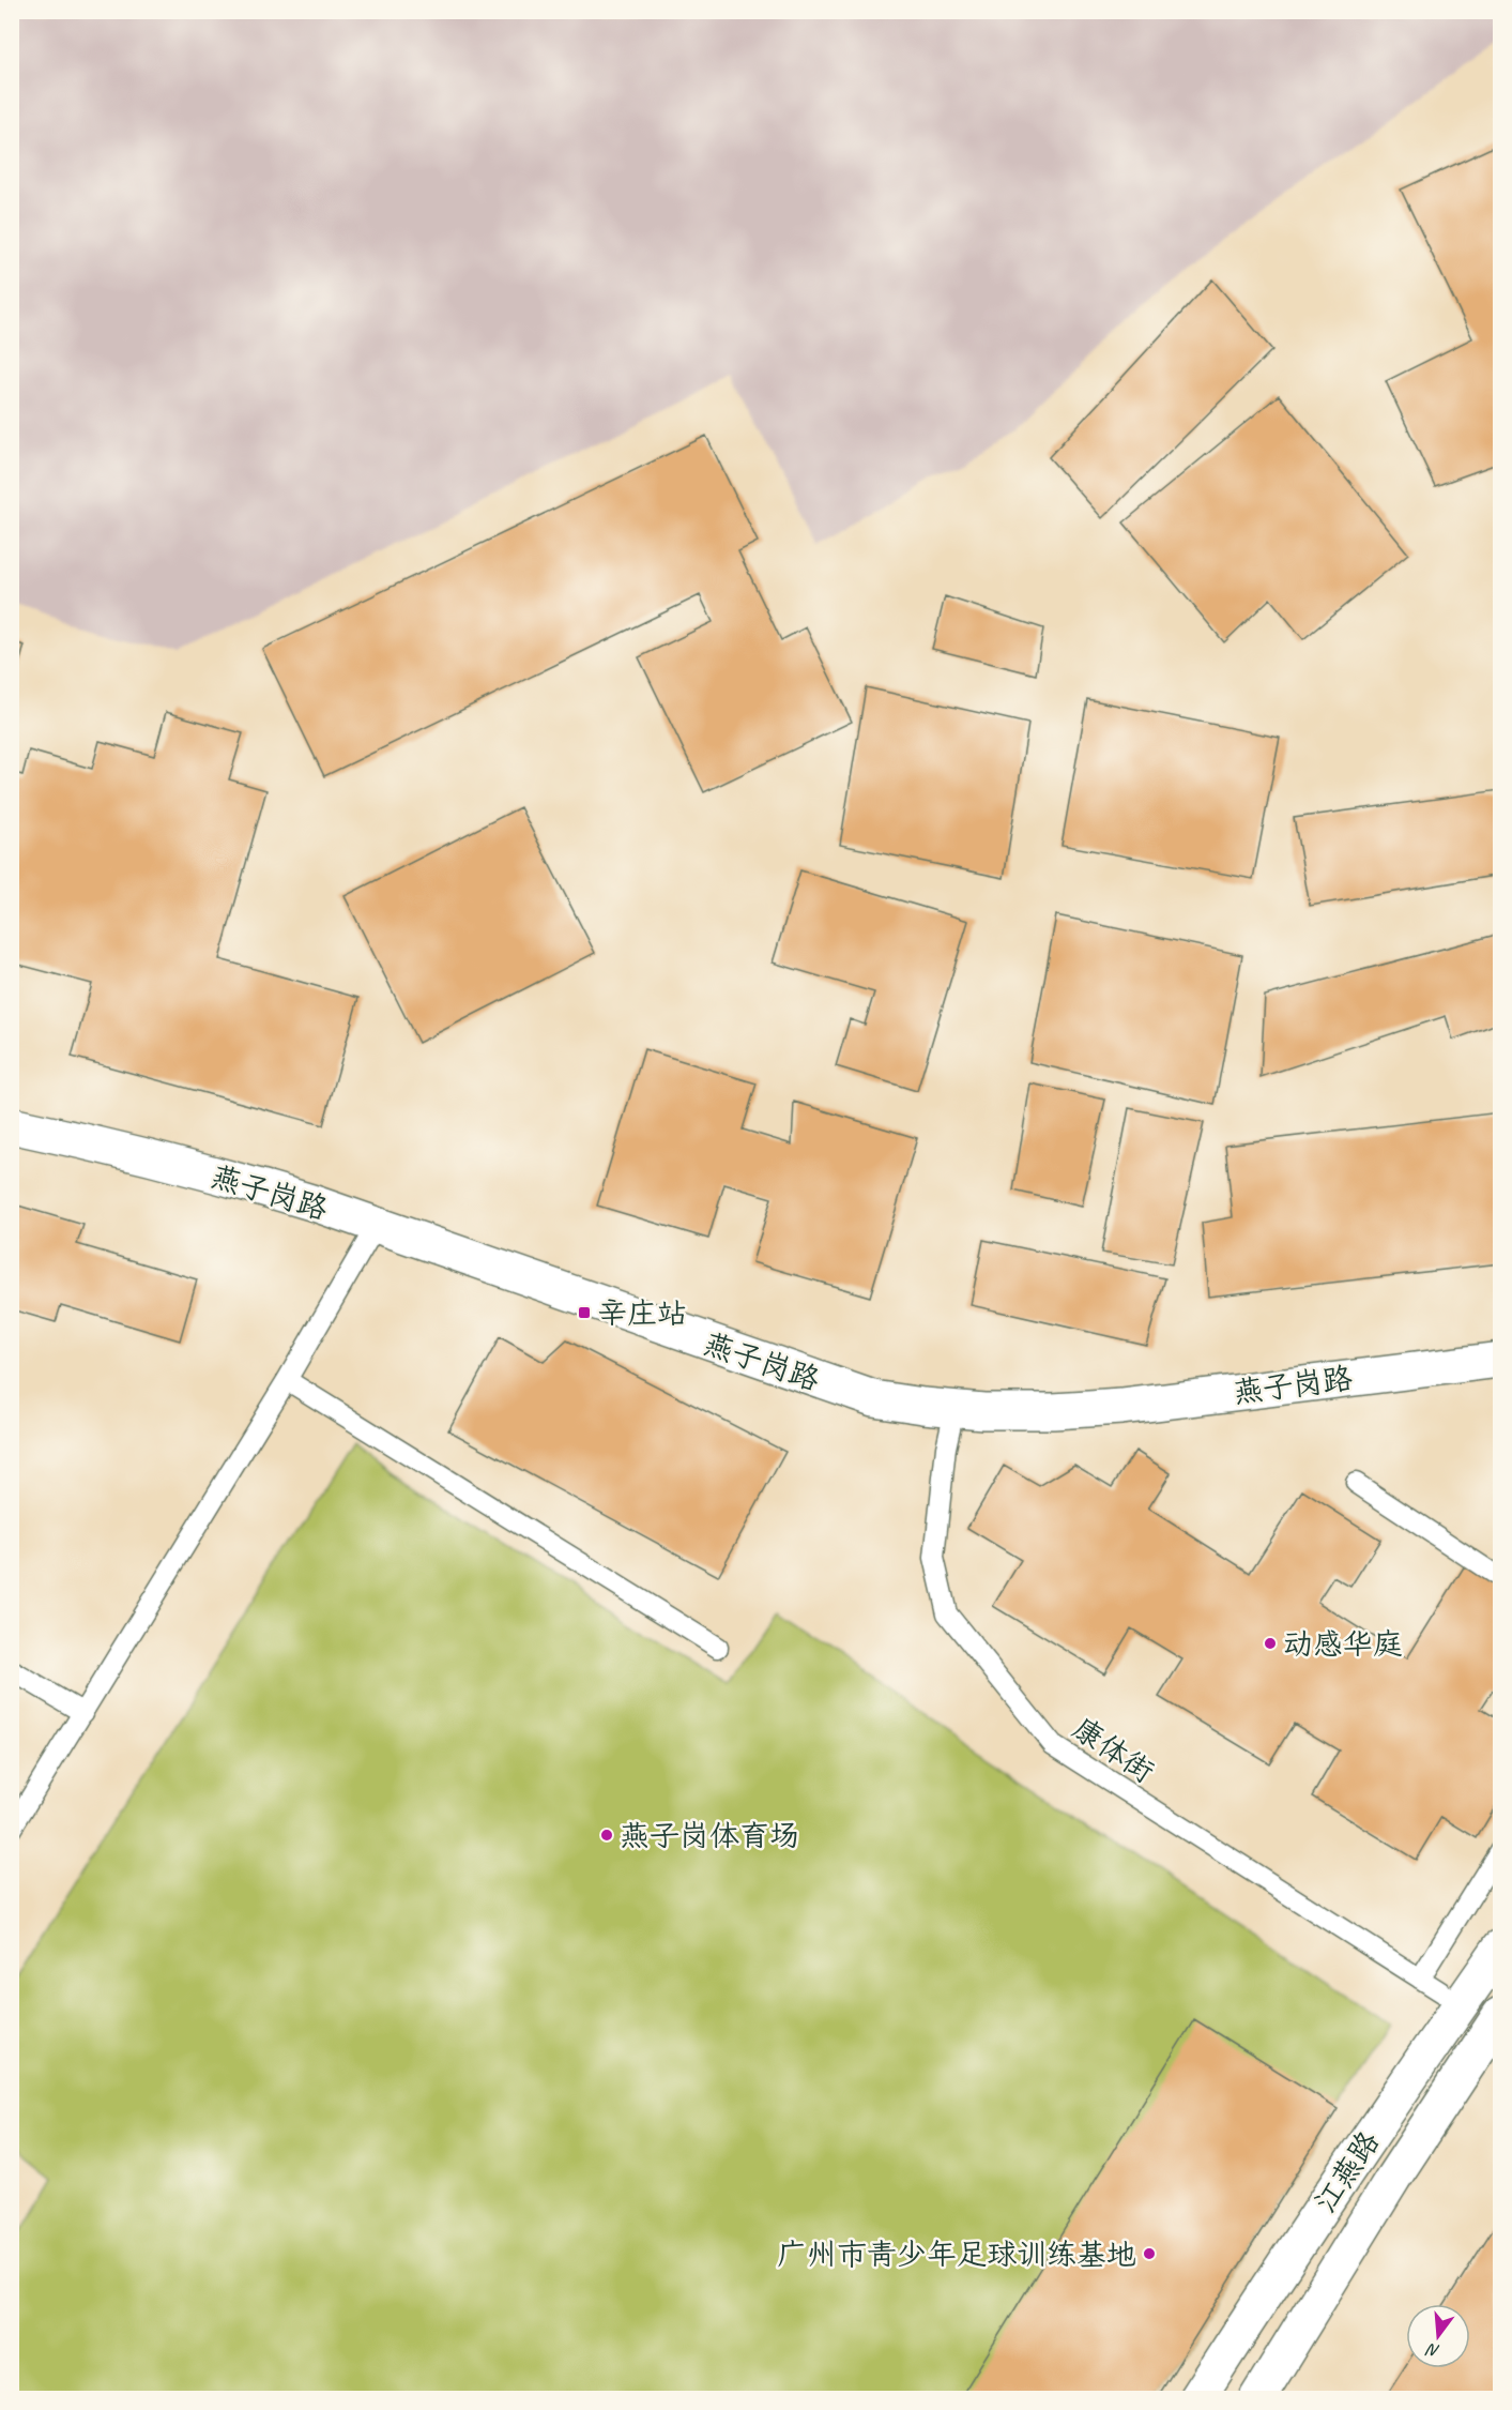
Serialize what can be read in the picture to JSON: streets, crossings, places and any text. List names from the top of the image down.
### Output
{
  "streets": {
    "street": ["燕子岗路", "江燕路"],
    "lane": ["康体街"]
  },
  "crossings": [
    ["燕子岗路", "康体街"],
    ["康体街", "江燕路"]
  ],
  "places": {
    "transit": ["辛庄站"],
    "other": ["动感华庭", "燕子岗体育场", "广州市青少年足球训练基地"]
  },
  "north": "bottom"
}
